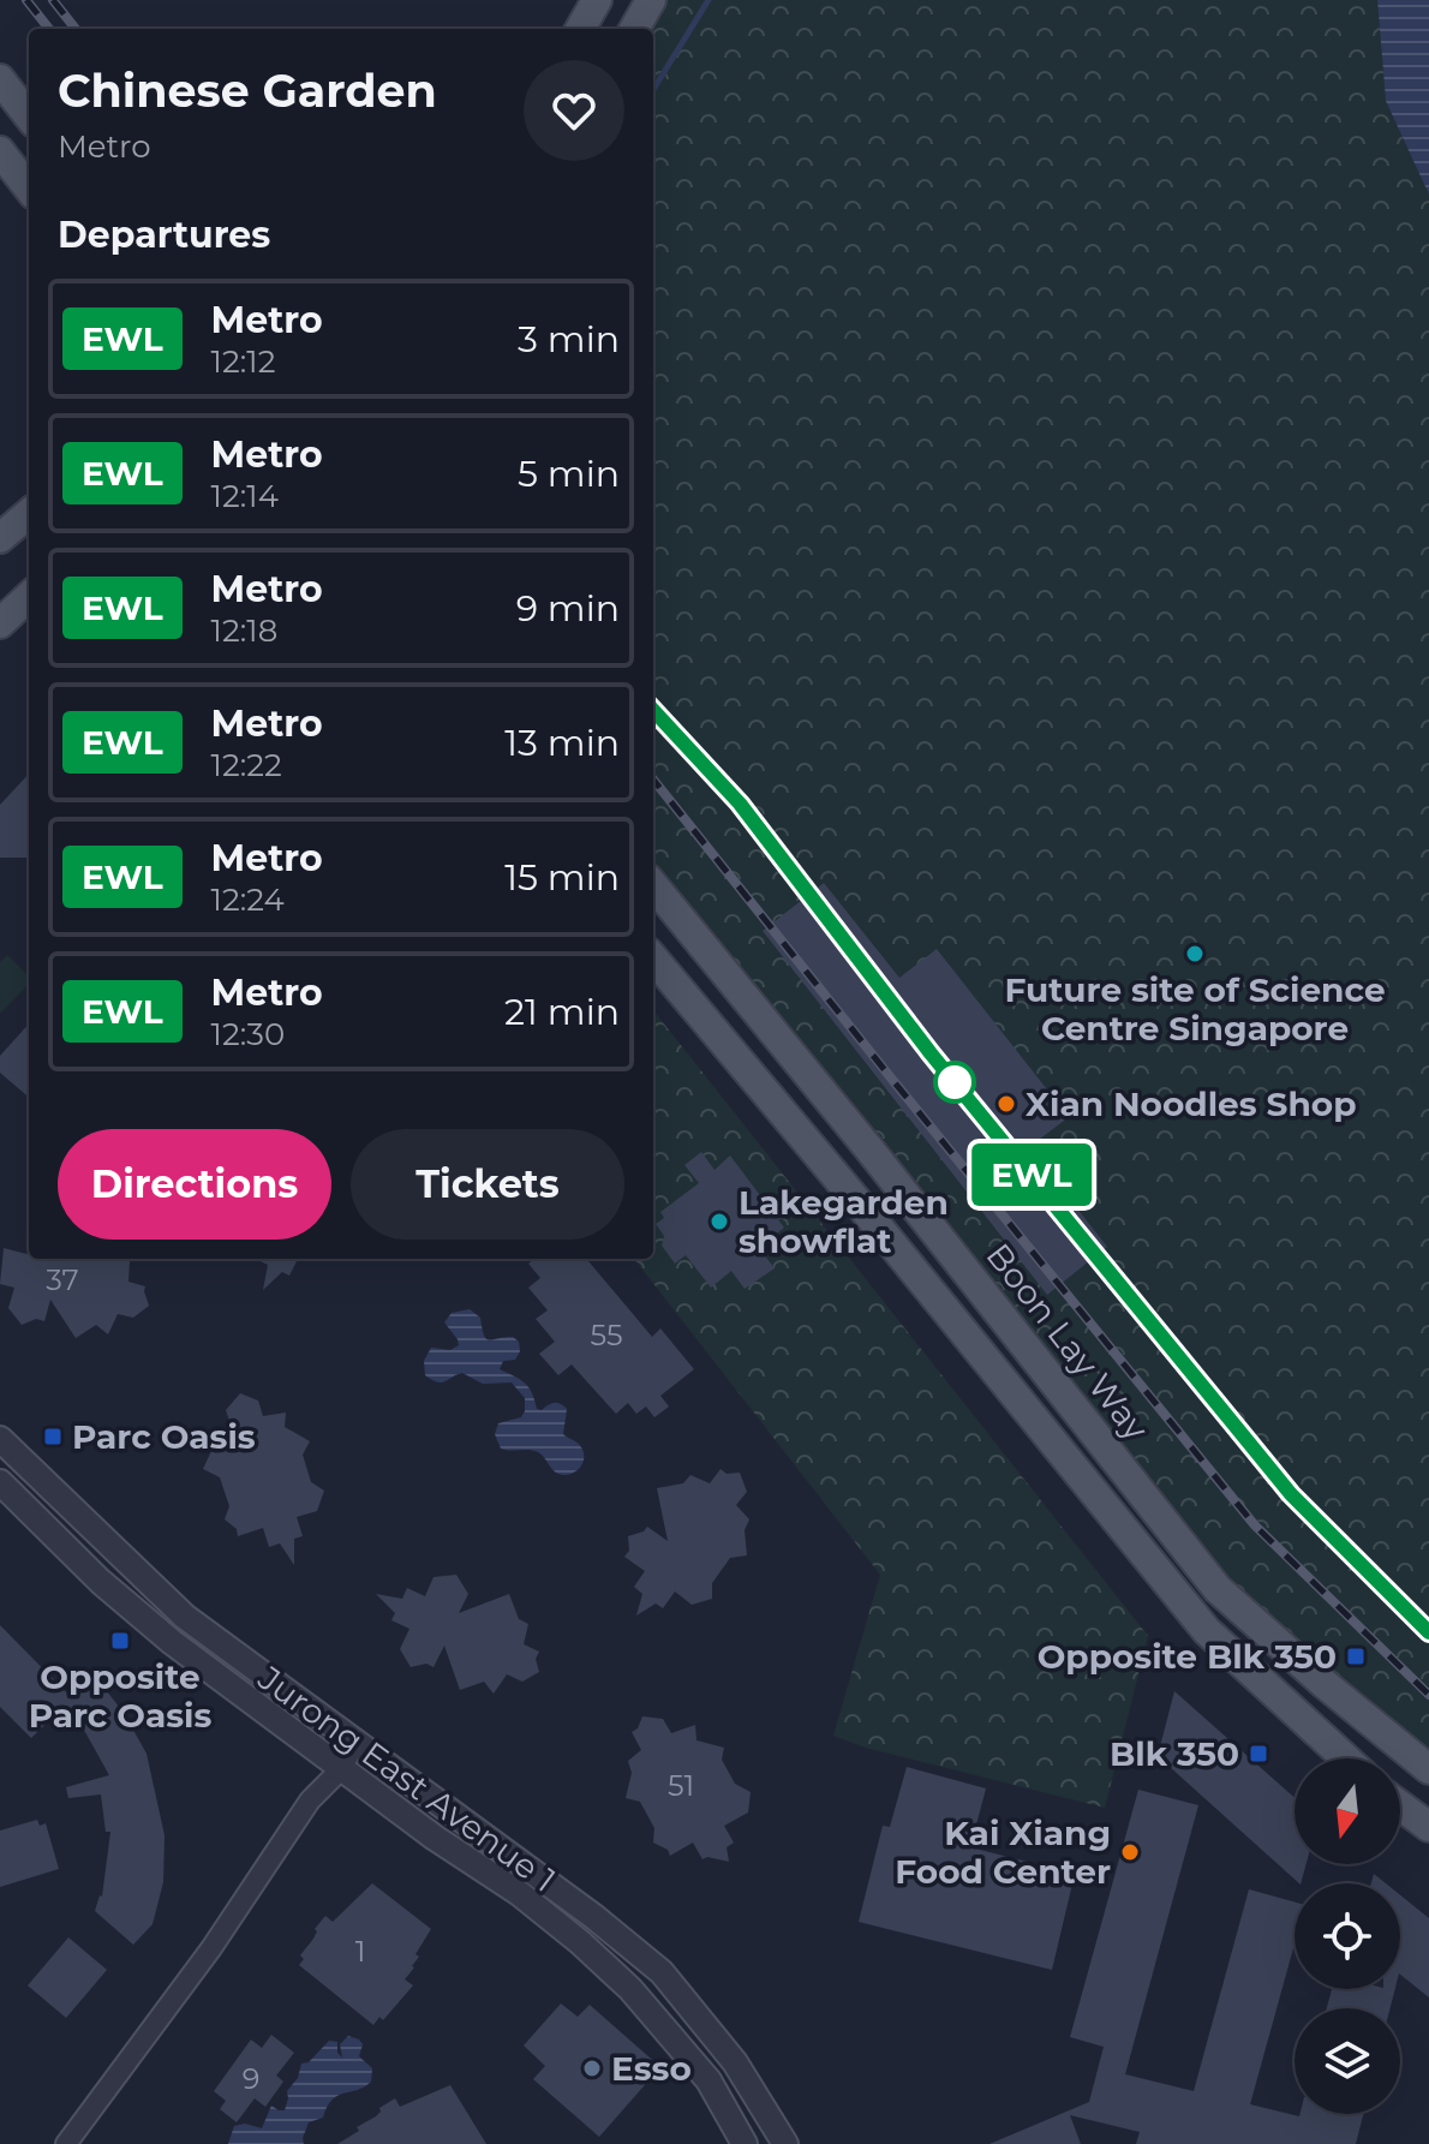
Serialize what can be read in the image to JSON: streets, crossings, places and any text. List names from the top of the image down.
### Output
{
  "streets": {
    "main road": ["Boon Lay Way"],
    "street": ["Jurong East Avenue 1"]
  },
  "places": {
    "other": [
      "Future site of Science Centre Singapore",
      "Xian Noodles Shop",
      "Lakegarden showflat",
      "Kai Xiang Food Center",
      "Esso"
    ],
    "transit": [
      "Parc Oasis",
      "Opposite Parc Oasis",
      "Opposite Blk 350",
      "Blk 350"
    ]
  },
  "lines": ["metro line EWL"],
  "house_numbers": [
    "37",
    "55",
    "51",
    "1",
    "9"
  ],
  "north": "bottom",
  "page": {
    "on_map": "EWL",
    "heading": [
      ["Chinese Garden", "Metro"],
      "Departures"
    ],
    "list": [
      {
        "mark": "EWL",
        "name": "Metro",
        "note": "12:12",
        "value": "3 min"
      },
      {
        "mark": "EWL",
        "name": "Metro",
        "note": "12:14",
        "value": "5 min"
      },
      {
        "mark": "EWL",
        "name": "Metro",
        "note": "12:18",
        "value": "9 min"
      },
      {
        "mark": "EWL",
        "name": "Metro",
        "note": "12:22",
        "value": "13 min"
      },
      {
        "mark": "EWL",
        "name": "Metro",
        "note": "12:24",
        "value": "15 min"
      },
      {
        "mark": "EWL",
        "name": "Metro",
        "note": "12:30",
        "value": "21 min"
      }
    ],
    "buttons": ["Directions", "Tickets"]
  }
}
